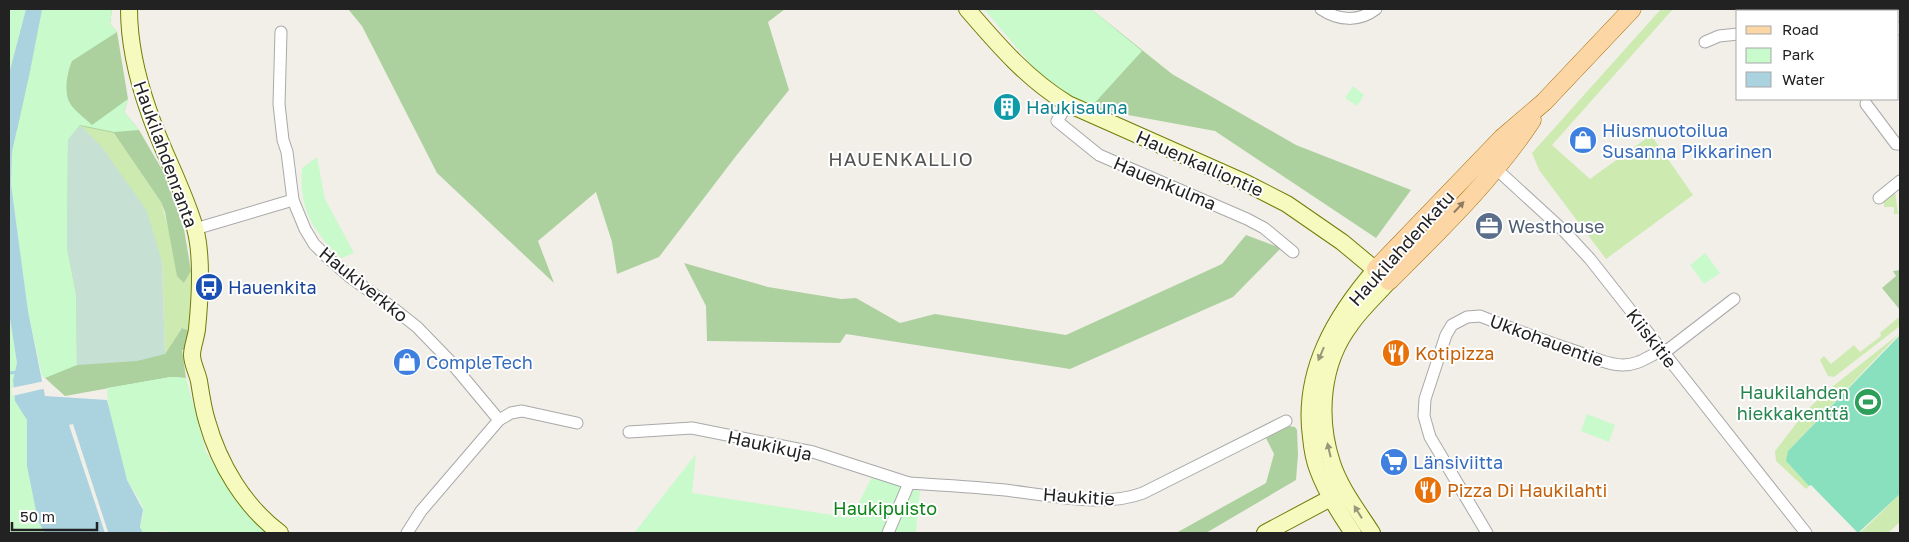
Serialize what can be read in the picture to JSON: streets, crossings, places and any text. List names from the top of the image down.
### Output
{
  "streets": {
    "main road": ["Haukilahdenranta", "Hauenkalliontie", "Haukilahdenkatu"],
    "street": [
      "Hauenkulma",
      "Haukiverkko",
      "Kiiskitie",
      "Ukkohauentie",
      "Haukikuja",
      "Haukitie"
    ]
  },
  "crossings": [
    ["Hauenkalliontie", "Hauenkulma"],
    ["Hauenkalliontie", "Haukilahdenkatu"],
    ["Haukilahdenkatu", "Kiiskitie"],
    ["Kiiskitie", "Ukkohauentie"],
    ["Haukikuja", "Haukitie"]
  ],
  "districts": ["HAUENKALLIO"],
  "parks": ["Haukipuisto"],
  "places": {
    "building": ["Haukisauna"],
    "shop": ["Hiusmuotoilua Susanna Pikkarinen", "CompleTech"],
    "office": ["Westhouse"],
    "bus stop": ["Hauenkita"],
    "restaurant": ["Kotipizza", "Pizza Di Haukilahti"],
    "sports": ["Haukilahden hiekkakenttä"],
    "supermarket": ["Länsiviitta"]
  },
  "legend": ["Road", "Park", "Water"],
  "scale_bar": "50 m"
}
